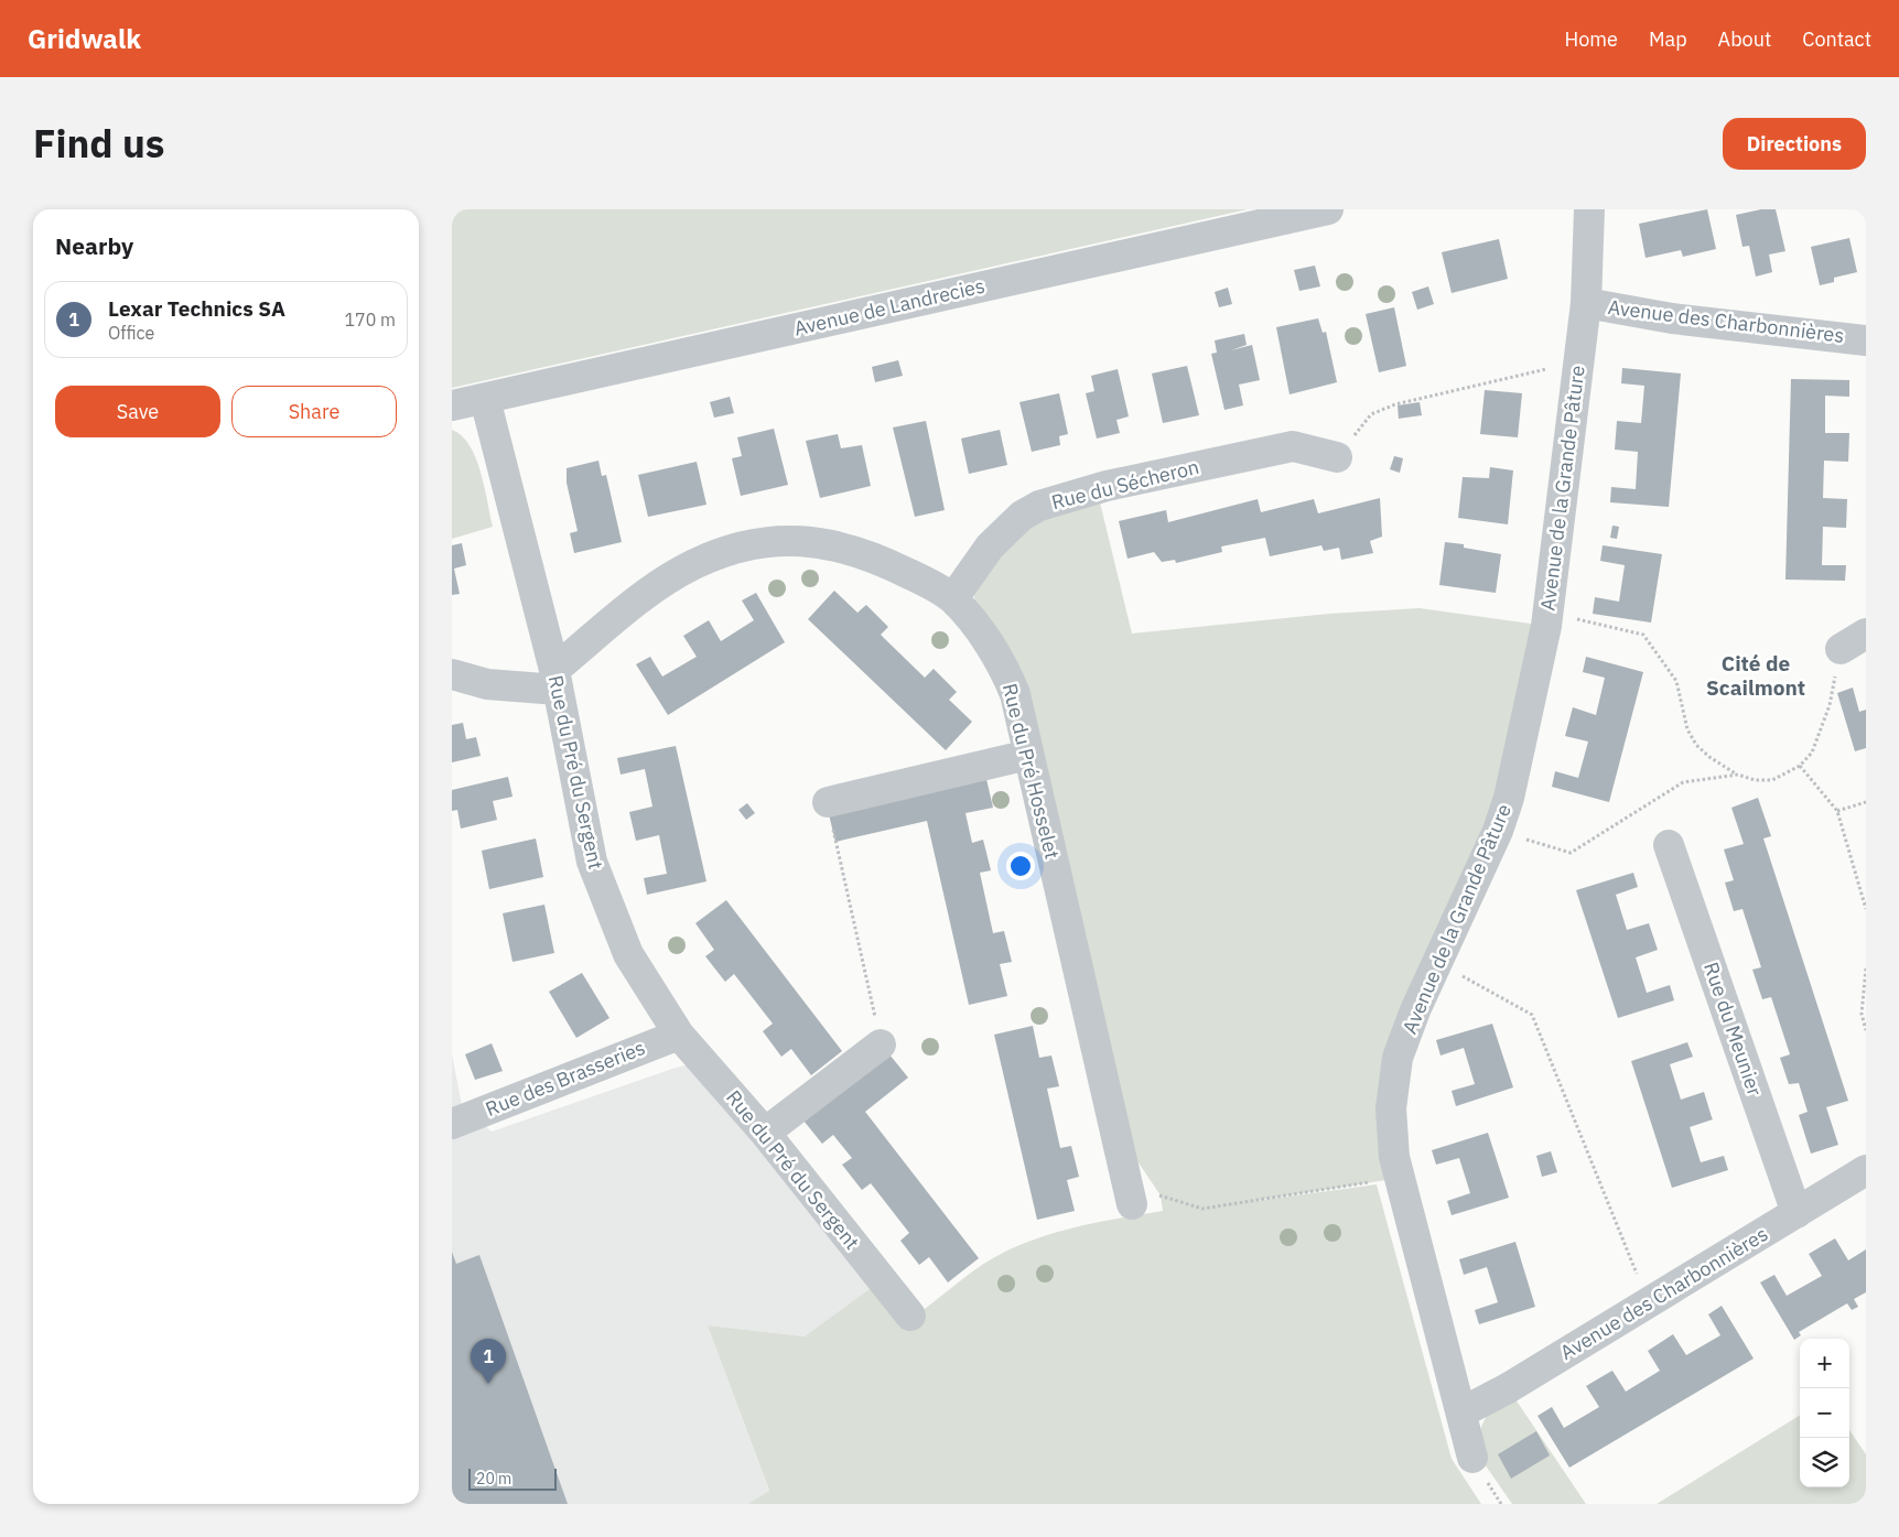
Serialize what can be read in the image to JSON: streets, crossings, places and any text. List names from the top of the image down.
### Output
{
  "streets": {
    "street": [
      "Avenue de Landrecies",
      "Avenue des Charbonnières",
      "Rue du Sécheron",
      "Avenue de la Grande Pâture",
      "Rue du Pré Hosselet",
      "Rue du Pré du Sergent",
      "Rue du Meunier",
      "Rue des Brasseries"
    ]
  },
  "crossings": [
    ["Avenue de Landrecies", "Rue du Pré du Sergent"],
    ["Avenue des Charbonnières", "Avenue de la Grande Pâture"],
    ["Avenue des Charbonnières", "Rue du Meunier"],
    ["Rue du Sécheron", "Rue du Pré Hosselet"],
    ["Rue du Pré Hosselet", "Rue du Pré du Sergent"],
    ["Rue du Pré du Sergent", "Rue des Brasseries"]
  ],
  "districts": ["Cité de Scailmont"],
  "scale_bar": "20 m",
  "page": {
    "header": "Gridwalk",
    "nav": [
      "Home",
      "Map",
      "About",
      "Contact"
    ],
    "title": "Find us",
    "buttons": [
      "Directions",
      ["Save", "Share"]
    ],
    "heading": "Nearby",
    "list": [
      {
        "mark": "1",
        "name": "Lexar Technics SA",
        "note": "Office",
        "value": "170 m"
      }
    ],
    "map_buttons": ["+", "−"],
    "pins": "1",
    "scale": "20 m"
  }
}
